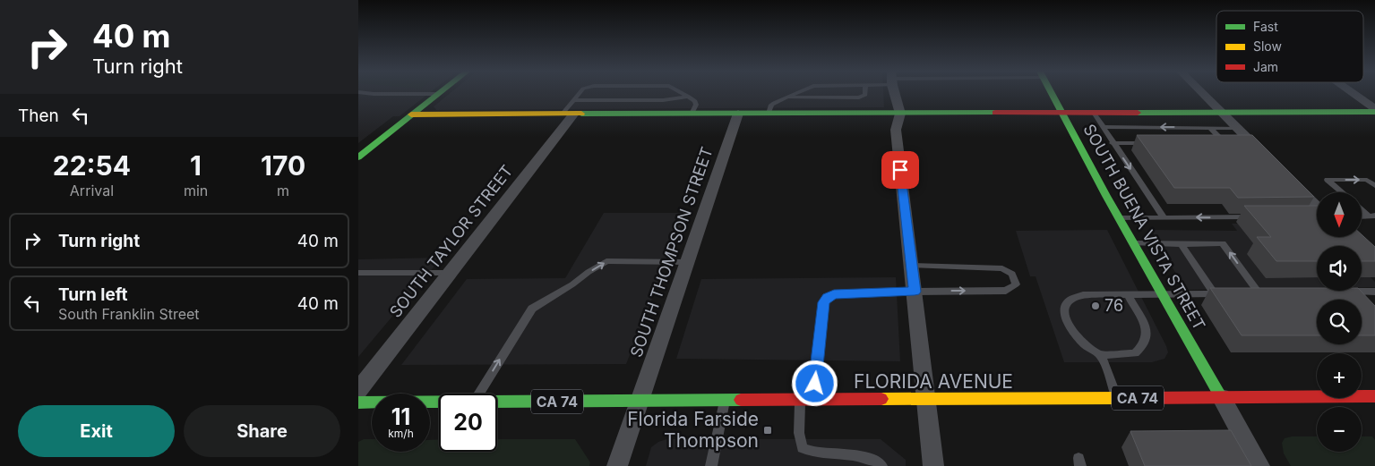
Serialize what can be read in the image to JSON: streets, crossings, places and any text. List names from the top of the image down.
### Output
{
  "streets": {
    "street": [
      "SOUTH BUENA VISTA STREET",
      "SOUTH TAYLOR STREET",
      "SOUTH THOMPSON STREET",
      "FLORIDA AVENUE",
      "CA 74"
    ]
  },
  "crossings": [
    ["SOUTH BUENA VISTA STREET", "FLORIDA AVENUE"],
    ["SOUTH THOMPSON STREET", "FLORIDA AVENUE"]
  ],
  "places": {
    "other": ["76"],
    "transit": ["Florida Farside Thompson"]
  },
  "legend": ["Fast", "Slow", "Jam"],
  "north": "bottom",
  "page": {
    "turn": ["40 m", "Turn right"],
    "then": "Then",
    "eta": [
      "22:54",
      "Arrival",
      "1",
      "min",
      "170",
      "m"
    ],
    "map_buttons": ["+", "−"],
    "list": [
      {
        "name": "Turn right",
        "value": "40 m"
      },
      {
        "name": "Turn left",
        "note": "South Franklin Street",
        "value": "40 m"
      }
    ],
    "speed": "11 km/h",
    "limit": "20",
    "buttons": ["Exit", "Share"]
  }
}
